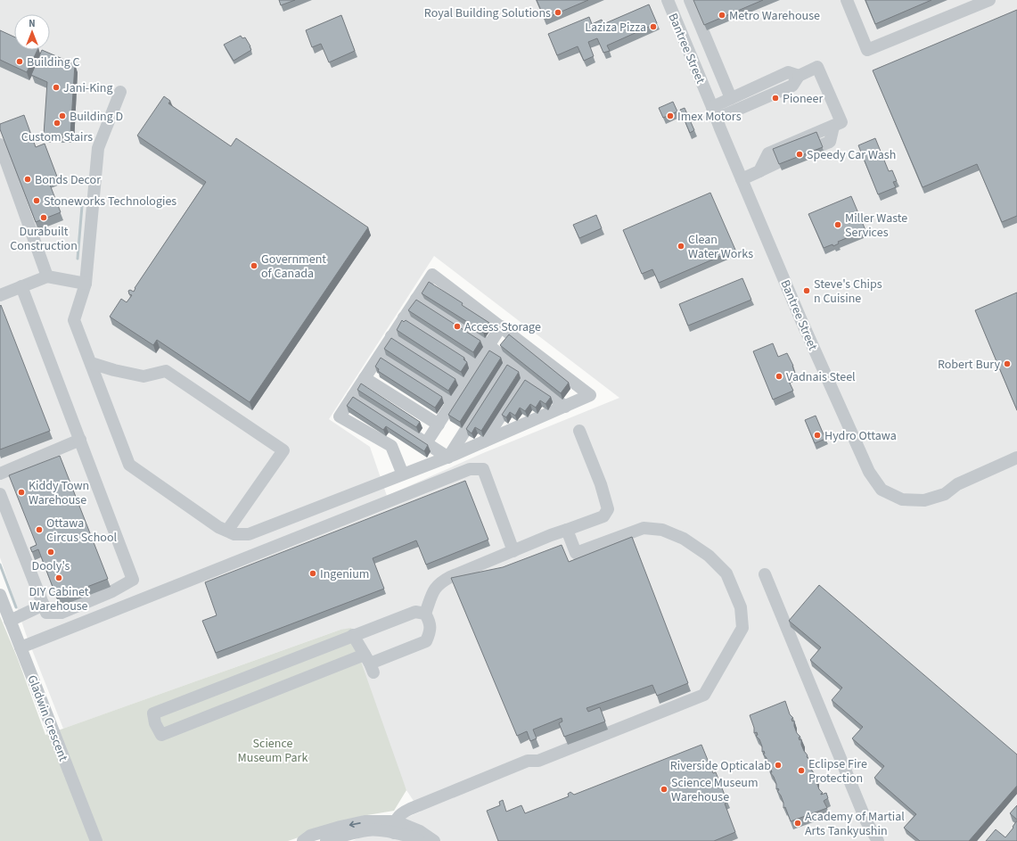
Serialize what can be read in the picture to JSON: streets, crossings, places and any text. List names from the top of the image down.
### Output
{
  "streets": {
    "street": ["Bantree Street", "Gladwin Crescent"]
  },
  "parks": ["Science Museum Park"],
  "places": [
    "Royal Building Solutions",
    "Metro Warehouse",
    "Laziza Pizza",
    "Building C",
    "Jani-King",
    "Pioneer",
    "Building D",
    "Imex Motors",
    "Custom Stairs",
    "Speedy Car Wash",
    "Bonds Decor",
    "Stoneworks Technologies",
    "Durabuilt Construction",
    "Miller Waste Services",
    "Clean Water Works",
    "Government of Canada",
    "Steve's Chips n Cuisine",
    "Access Storage",
    "Robert Bury",
    "Vadnais Steel",
    "Hydro Ottawa",
    "Kiddy Town Warehouse",
    "Ottawa Circus School",
    "Dooly's",
    "Ingenium",
    "DIY Cabinet Warehouse",
    "Riverside Opticalab",
    "Eclipse Fire Protection",
    "Science Museum Warehouse",
    "Academy of Martial Arts Tankyushin"
  ],
  "north": "top"
}
